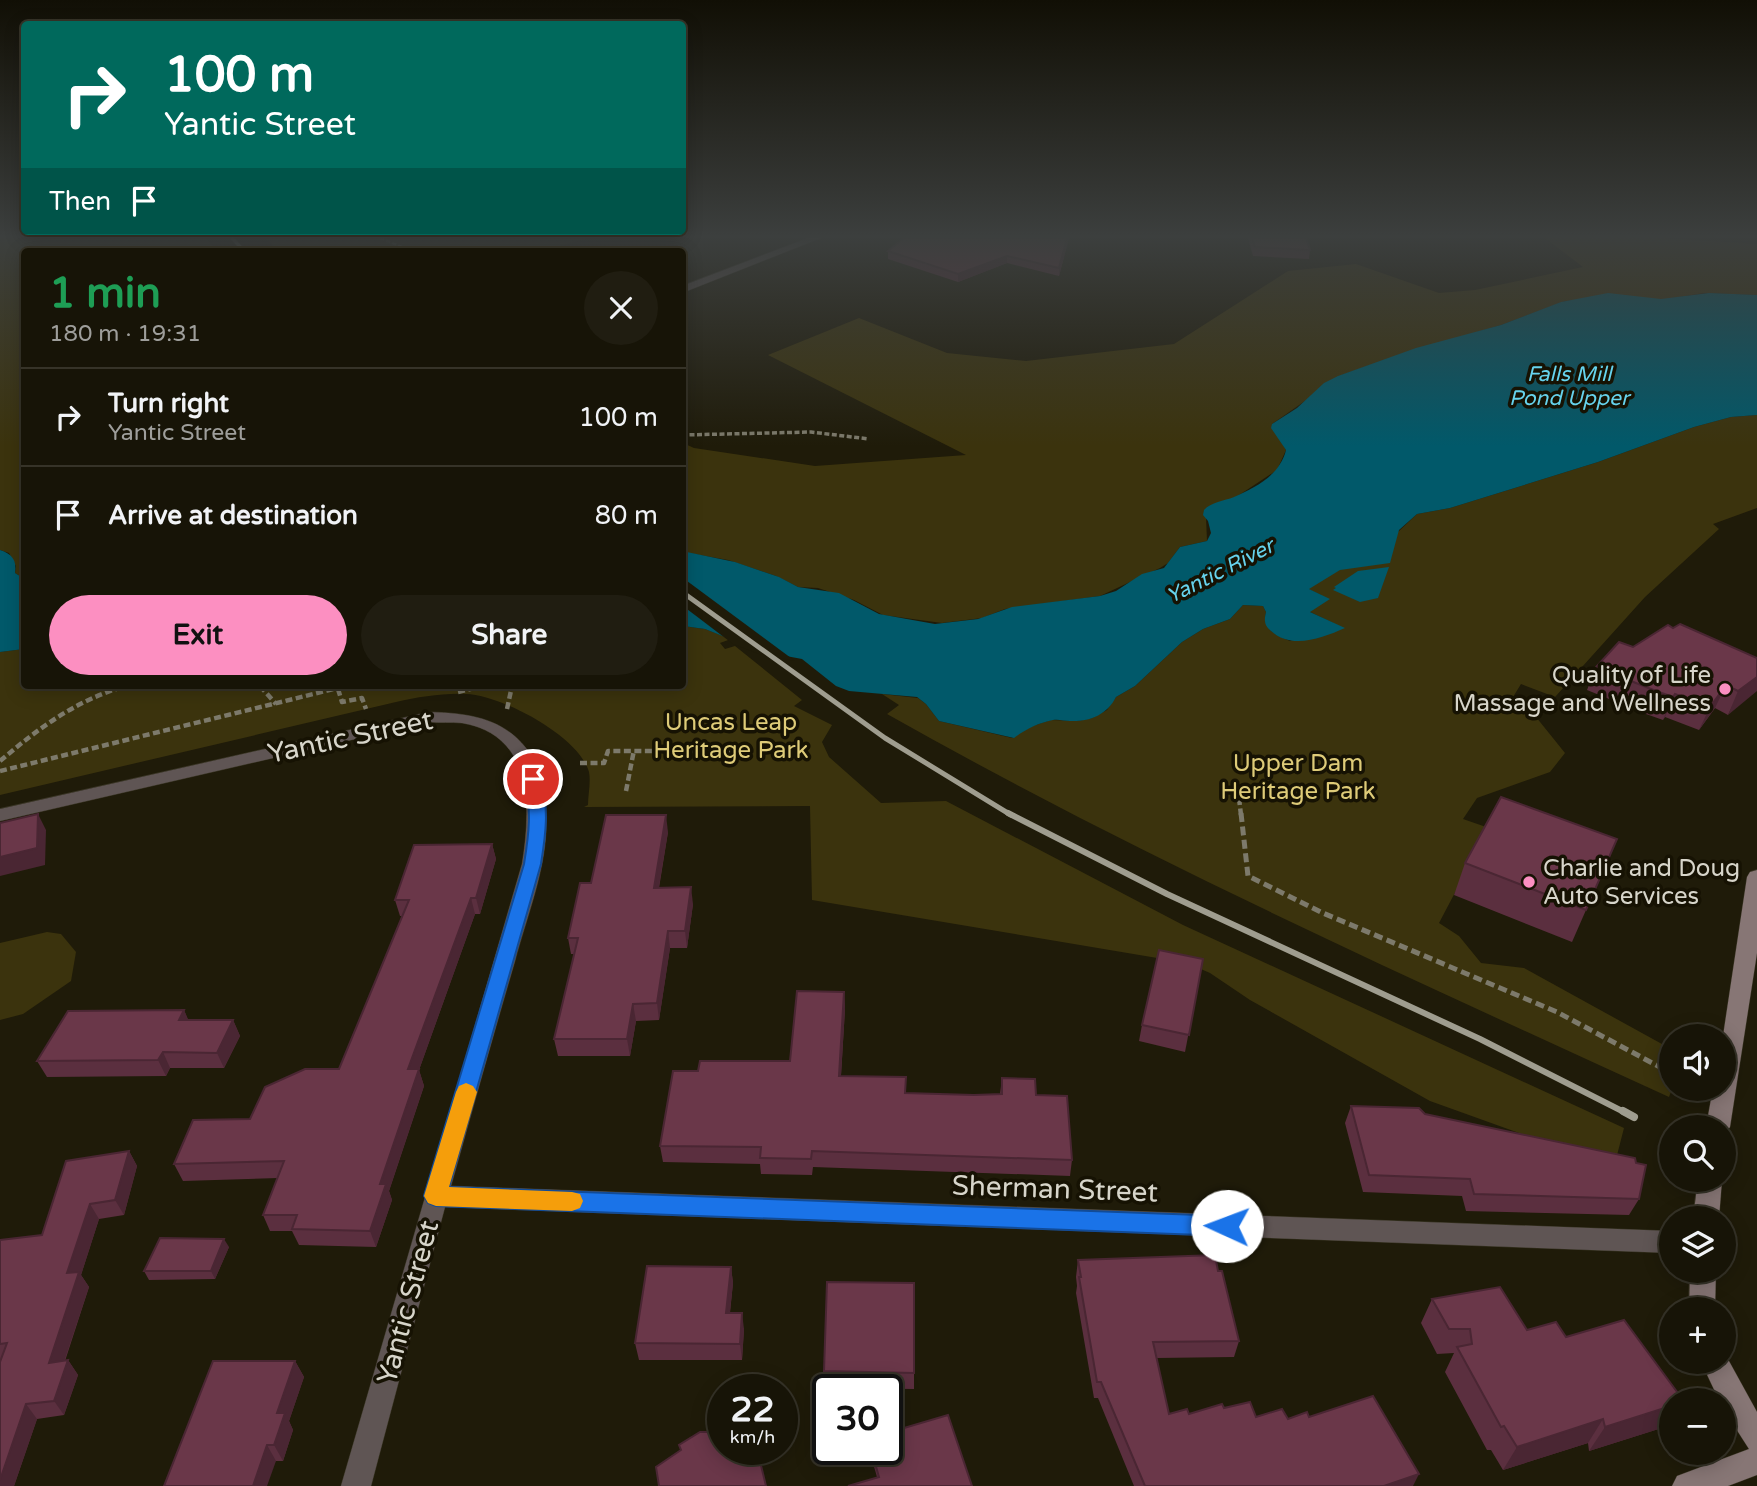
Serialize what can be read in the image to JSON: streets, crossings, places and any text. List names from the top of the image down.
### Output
{
  "streets": {
    "street": ["Yantic Street", "Sherman Street"]
  },
  "crossings": [
    ["Yantic Street", "Sherman Street"]
  ],
  "water": ["Falls Mill Pond Upper", "Yantic River"],
  "parks": ["Uncas Leap Heritage Park", "Upper Dam Heritage Park"],
  "places": ["Quality of Life Massage and Wellness", "Charlie and Doug Auto Services"],
  "page": {
    "turn": ["100 m", "Yantic Street"],
    "then": "Then",
    "heading": ["1 min", "180 m · 19:31"],
    "list": [
      {
        "name": "Turn right",
        "note": "Yantic Street",
        "value": "100 m"
      },
      {
        "name": "Arrive at destination",
        "value": "80 m"
      }
    ],
    "buttons": ["Exit", "Share"],
    "map_buttons": ["+", "−"],
    "speed": "22 km/h",
    "limit": "30"
  }
}
